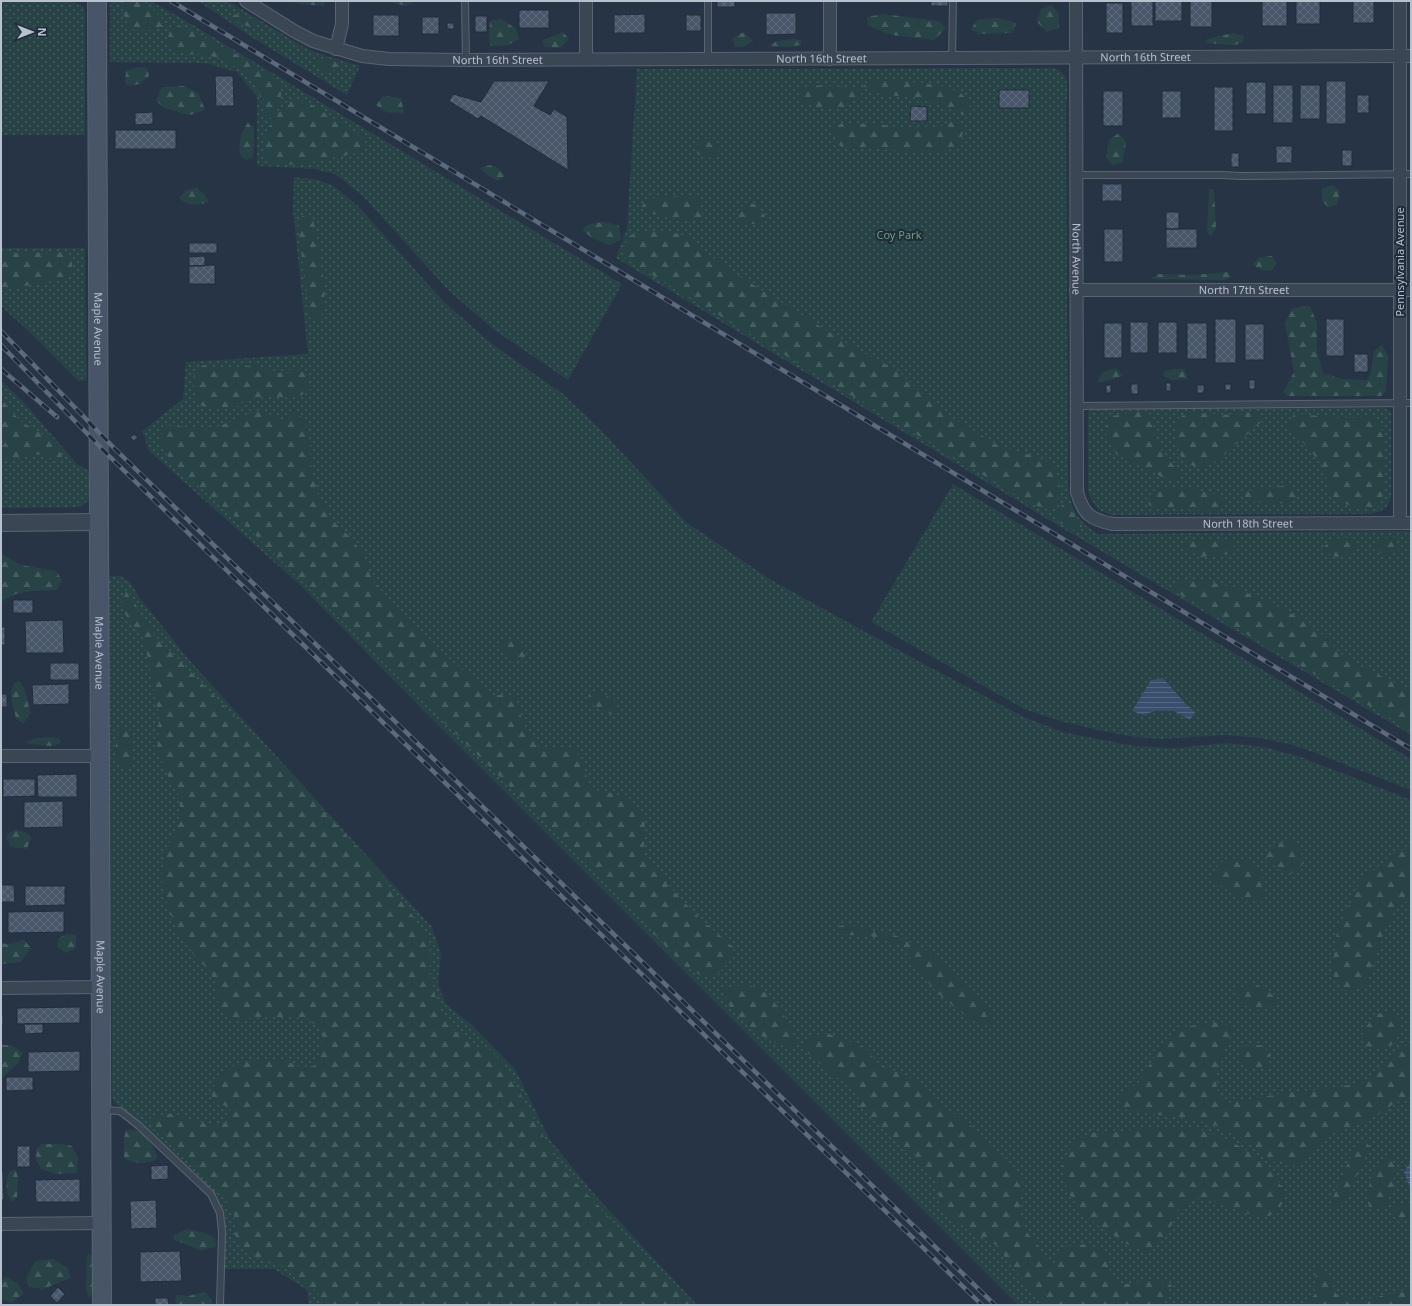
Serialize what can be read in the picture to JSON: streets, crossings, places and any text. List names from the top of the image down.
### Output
{
  "streets": {
    "main road": ["Maple Avenue"],
    "street": [
      "North 16th Street",
      "North Avenue",
      "Pennsylvania Avenue",
      "North 17th Street",
      "North 18th Street"
    ]
  },
  "crossings": [
    ["North 16th Street", "North Avenue"],
    ["North 16th Street", "Pennsylvania Avenue"],
    ["North Avenue", "North 17th Street"],
    ["North Avenue", "North 18th Street"],
    ["Pennsylvania Avenue", "North 17th Street"],
    ["Pennsylvania Avenue", "North 18th Street"]
  ],
  "parks": ["Coy Park"],
  "north": "right"
}
